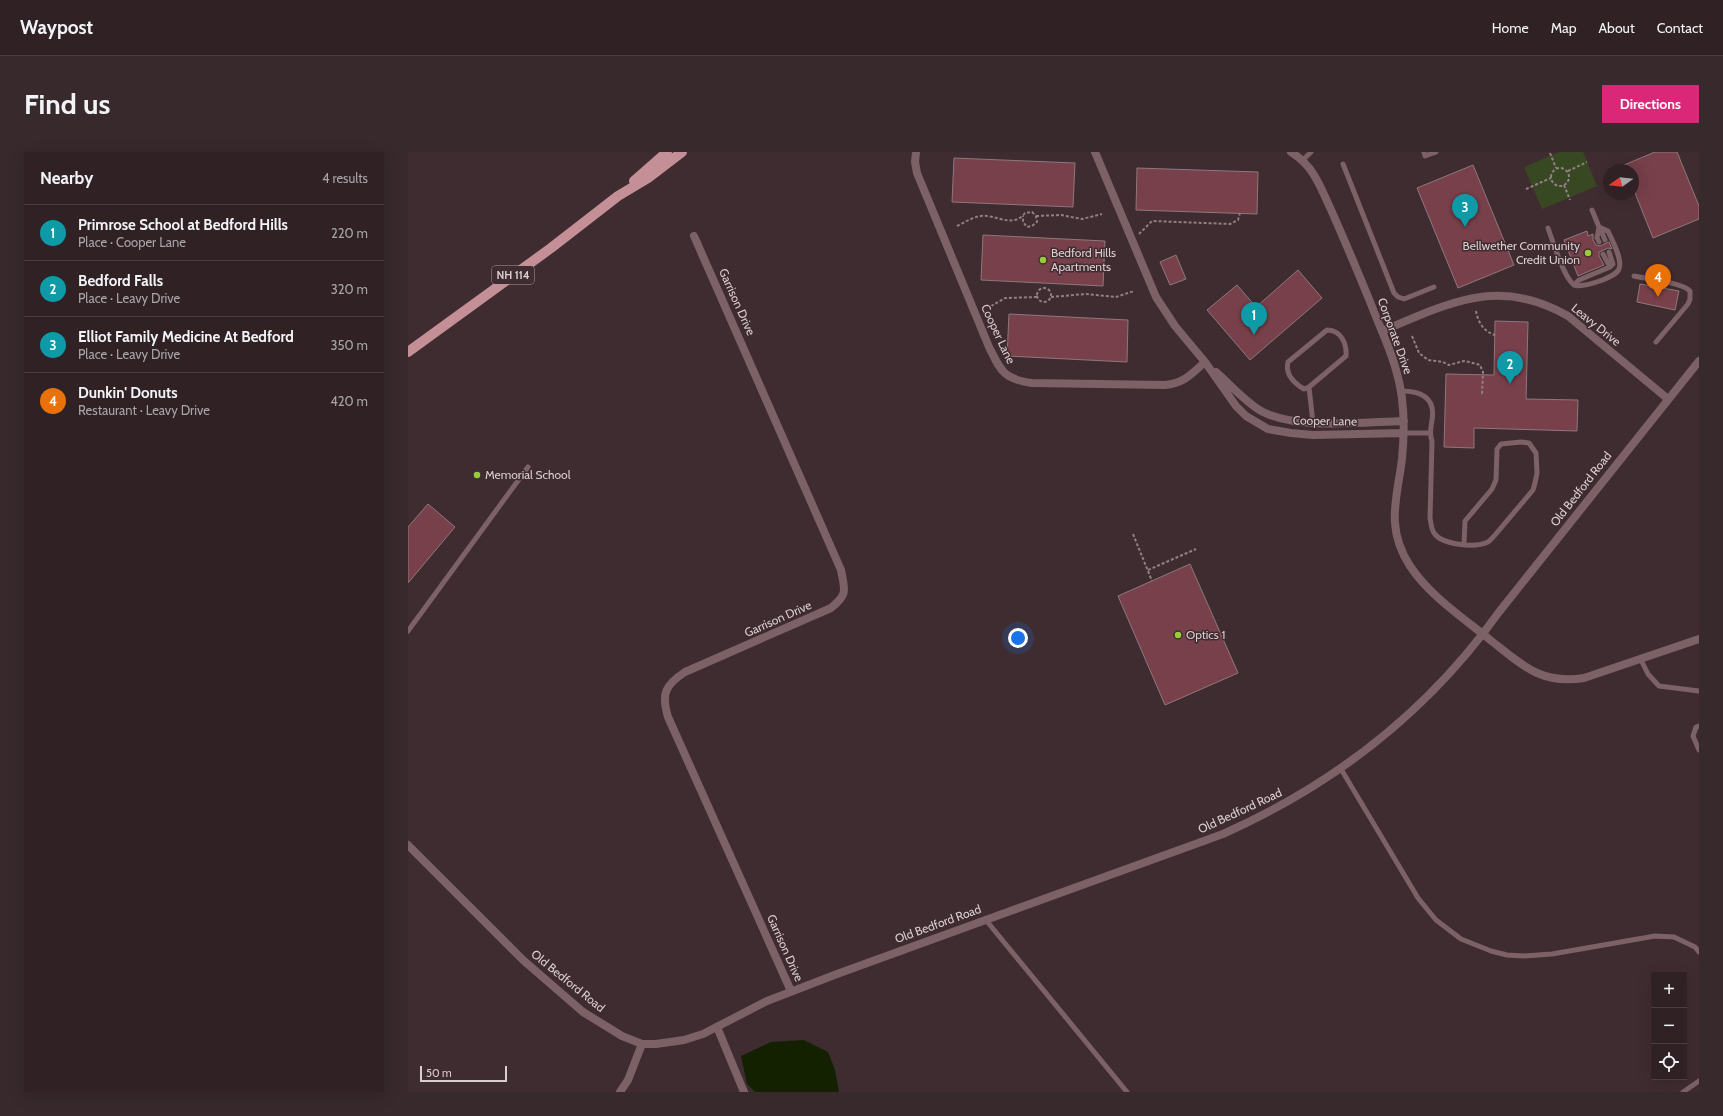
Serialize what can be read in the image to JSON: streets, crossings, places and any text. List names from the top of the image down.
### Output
{
  "streets": {
    "main road": ["NH 114"],
    "street": [
      "Garrison Drive",
      "Leavy Drive",
      "Cooper Lane",
      "Corporate Drive",
      "Old Bedford Road"
    ]
  },
  "crossings": [
    ["Garrison Drive", "Old Bedford Road"],
    ["Leavy Drive", "Corporate Drive"],
    ["Leavy Drive", "Old Bedford Road"],
    ["Cooper Lane", "Corporate Drive"],
    ["Corporate Drive", "Old Bedford Road"]
  ],
  "places": [
    "Bellwether Community Credit Union",
    "Bedford Hills Apartments",
    "Memorial School",
    "Optics 1"
  ],
  "scale_bar": "50 m",
  "north": "left",
  "page": {
    "header": "Waypost",
    "nav": [
      "Home",
      "Map",
      "About",
      "Contact"
    ],
    "buttons": "Directions",
    "title": "Find us",
    "heading": ["Nearby", "4 results"],
    "pins": [
      "3",
      "4",
      "1",
      "2"
    ],
    "list": [
      {
        "mark": "1",
        "name": "Primrose School at Bedford Hills",
        "note": "Place · Cooper Lane",
        "value": "220 m"
      },
      {
        "mark": "2",
        "name": "Bedford Falls",
        "note": "Place · Leavy Drive",
        "value": "320 m"
      },
      {
        "mark": "3",
        "name": "Elliot Family Medicine At Bedford",
        "note": "Place · Leavy Drive",
        "value": "350 m"
      },
      {
        "mark": "4",
        "name": "Dunkin' Donuts",
        "note": "Restaurant · Leavy Drive",
        "value": "420 m"
      }
    ],
    "map_buttons": ["+", "−"],
    "scale": "50 m"
  }
}
